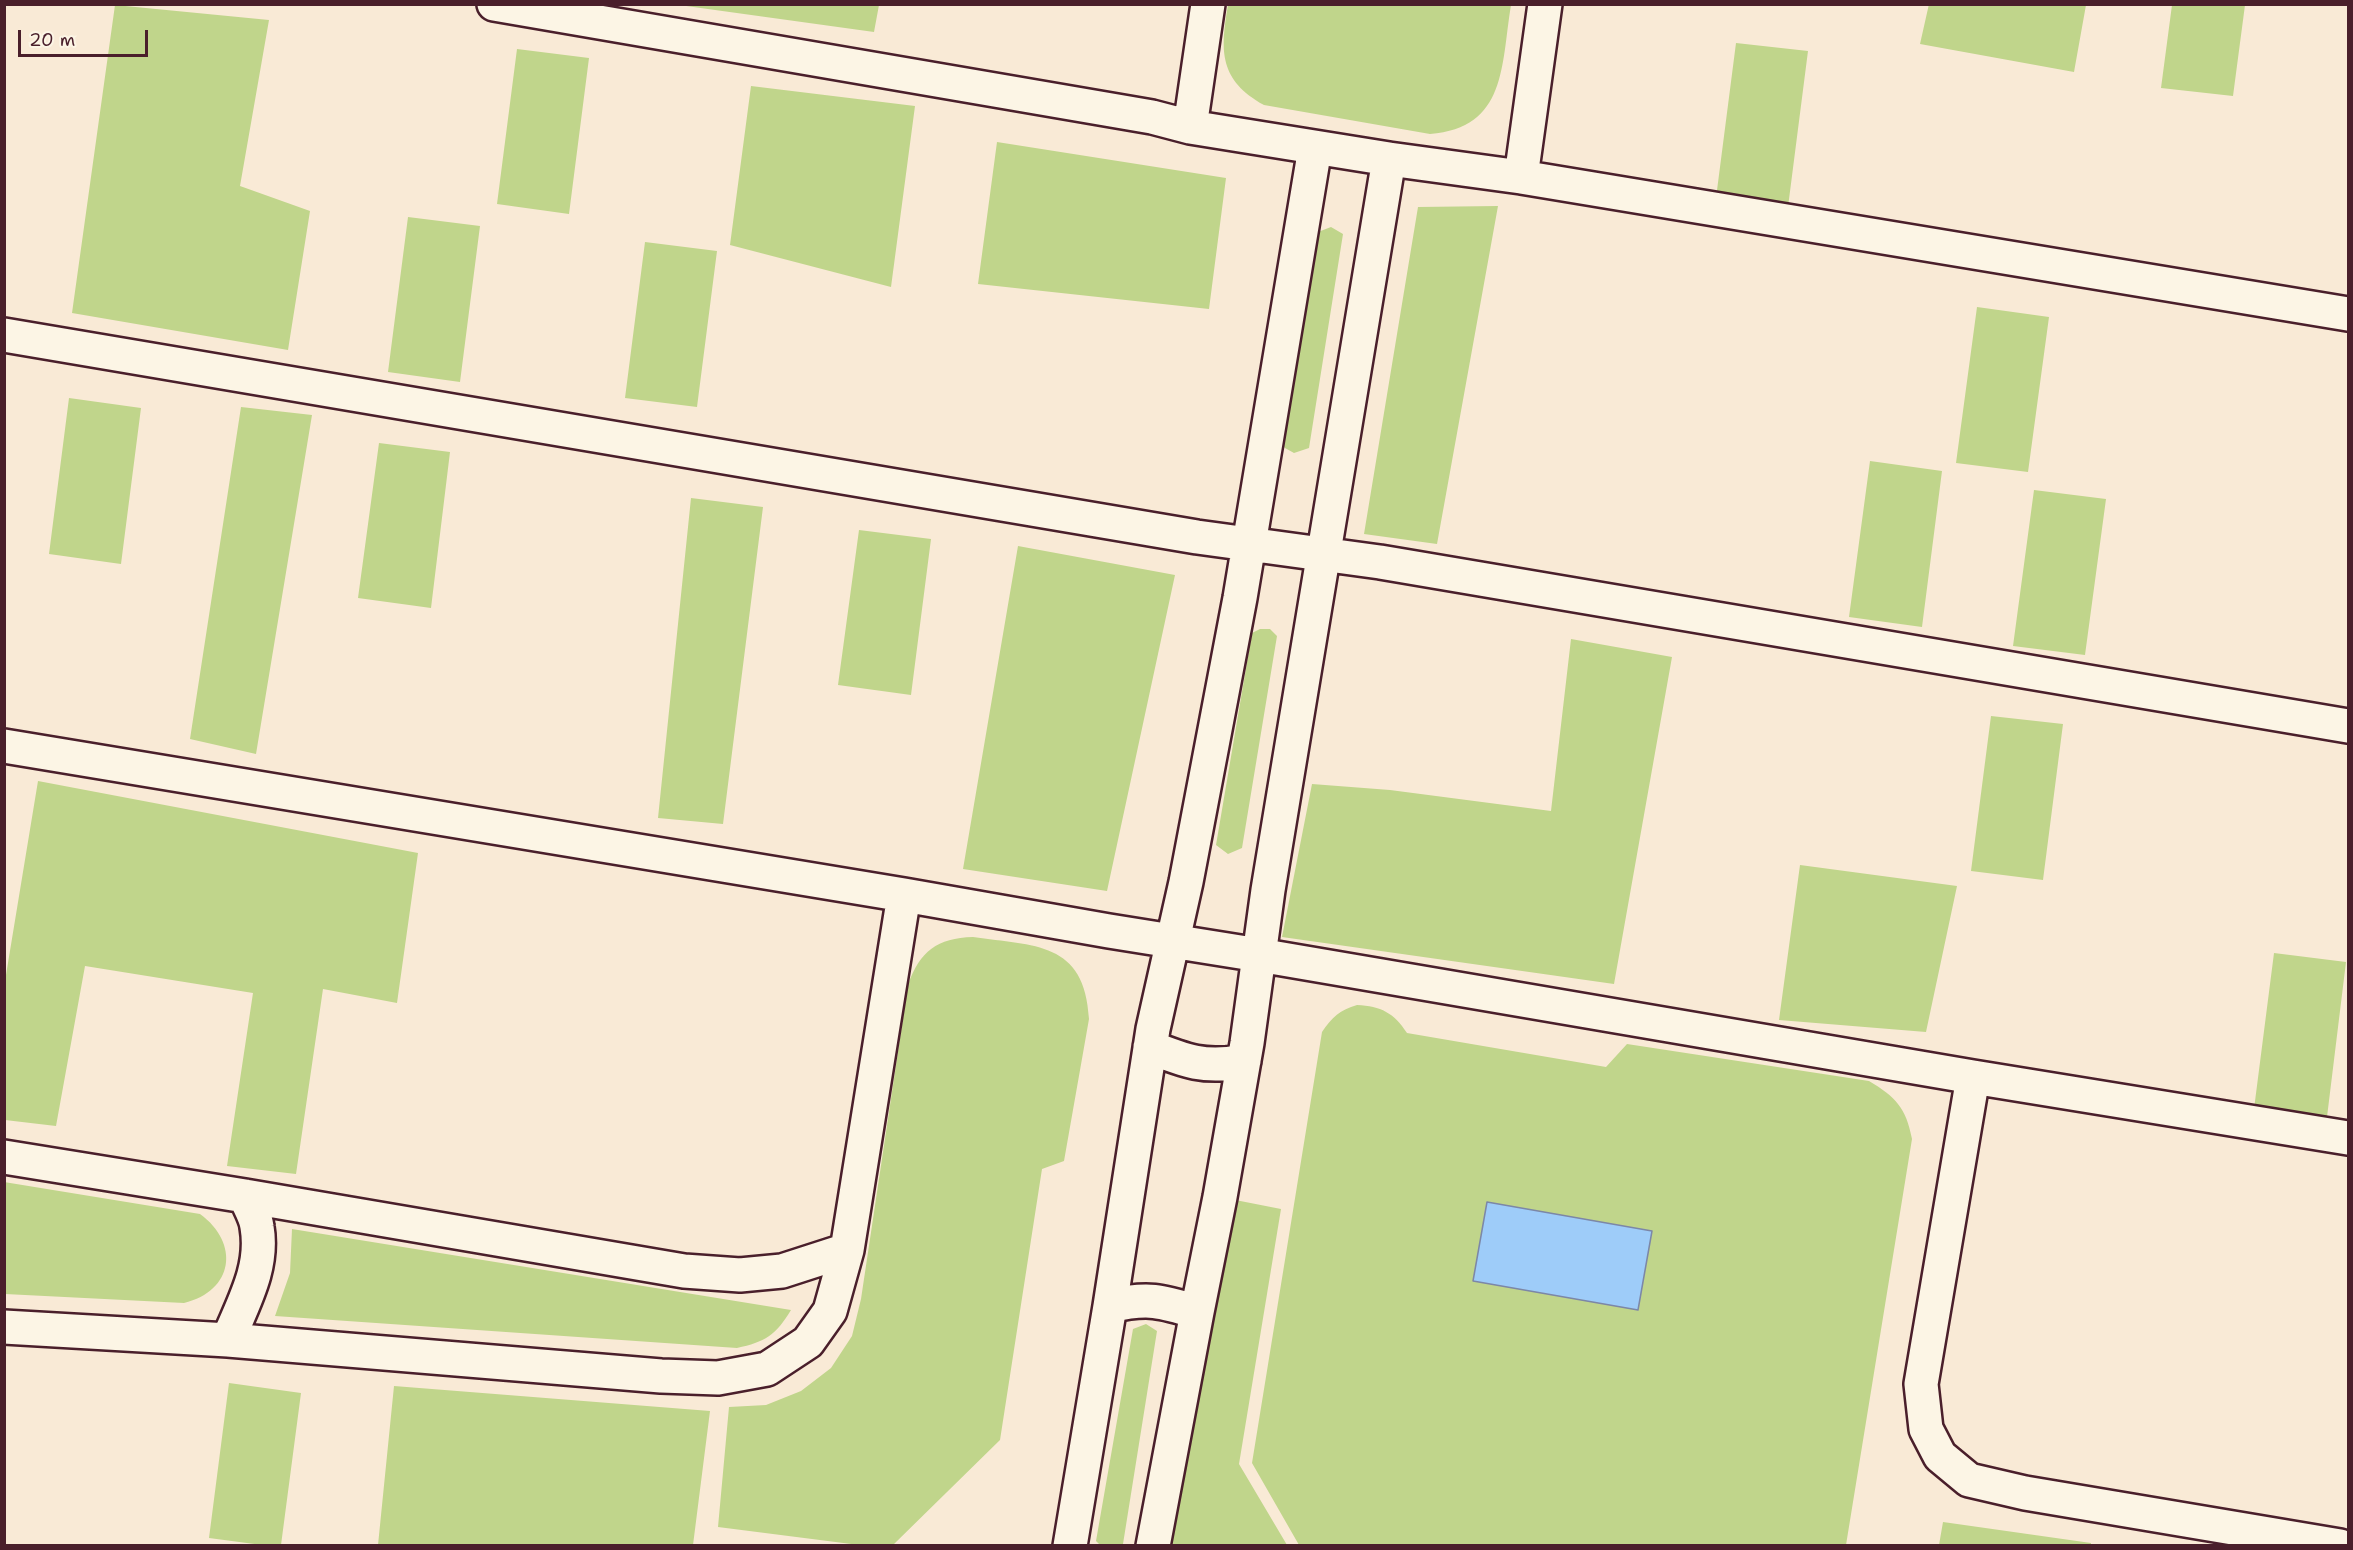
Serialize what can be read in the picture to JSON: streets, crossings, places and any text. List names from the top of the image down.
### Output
{
  "scale_bar": "20 m"
}
